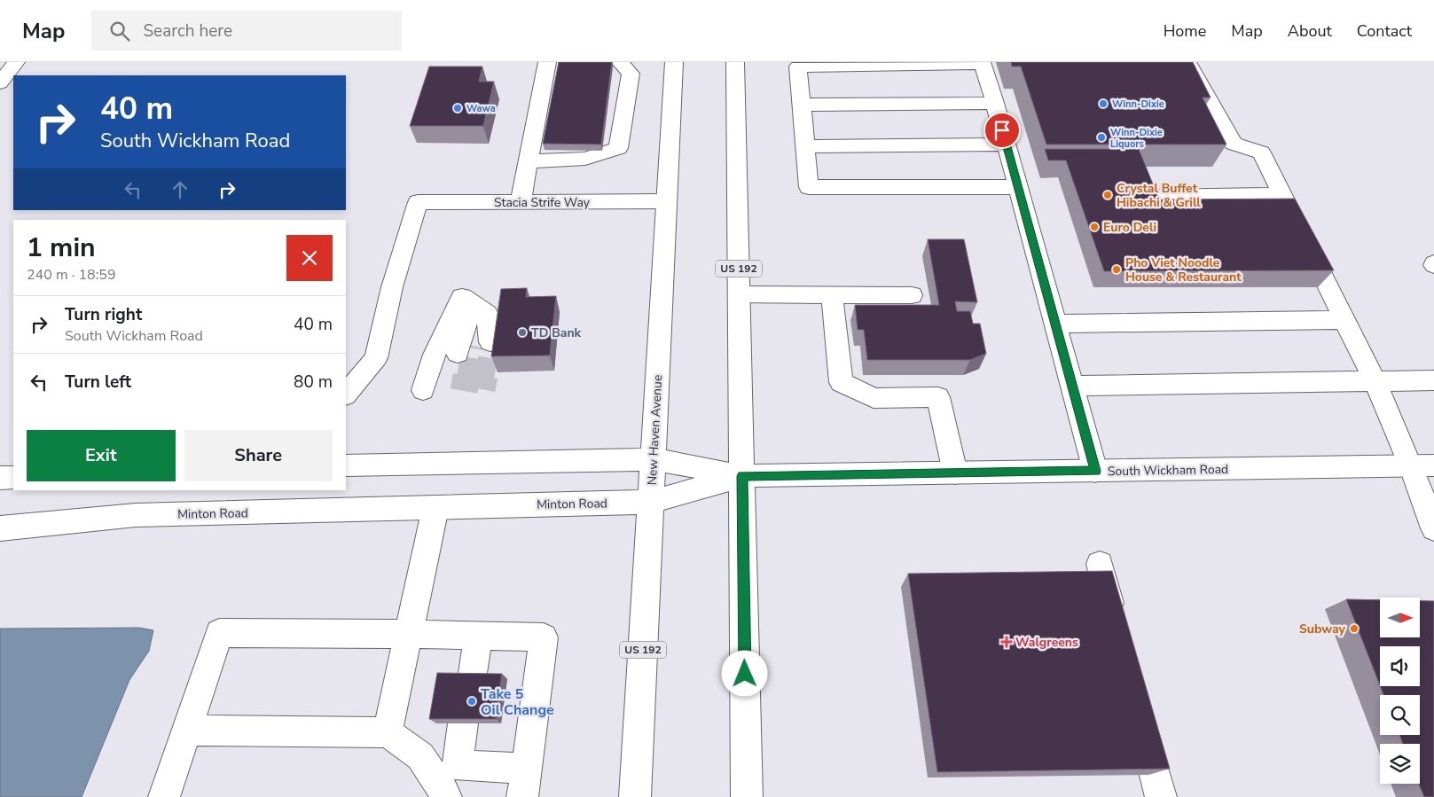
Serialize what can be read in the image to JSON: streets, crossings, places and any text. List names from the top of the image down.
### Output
{
  "streets": {
    "main road": [
      "Stacia Strife Way",
      "US 192",
      "New Haven Avenue",
      "South Wickham Road",
      "Minton Road"
    ]
  },
  "crossings": [
    ["Stacia Strife Way", "New Haven Avenue"],
    ["US 192", "South Wickham Road"],
    ["US 192", "Minton Road"],
    ["New Haven Avenue", "Minton Road"],
    ["South Wickham Road", "Minton Road"]
  ],
  "places": {
    "other": [
      "Winn-Dixie",
      "Wawa",
      "Winn-Dixie Liquors",
      "Crystal Buffet Hibachi & Grill",
      "Euro Deli",
      "Pho Viet Noodle House & Restaurant",
      "TD Bank",
      "Subway",
      "Take 5 Oil Change"
    ],
    "health": ["Walgreens"]
  },
  "north": "right",
  "page": {
    "header": "Map",
    "search": "Search here",
    "nav": [
      "Home",
      "Map",
      "About",
      "Contact"
    ],
    "turn": ["40 m", "South Wickham Road"],
    "heading": ["1 min", "240 m · 18:59"],
    "list": [
      {
        "name": "Turn right",
        "note": "South Wickham Road",
        "value": "40 m"
      },
      {
        "name": "Turn left",
        "value": "80 m"
      }
    ],
    "buttons": ["Exit", "Share"]
  }
}
